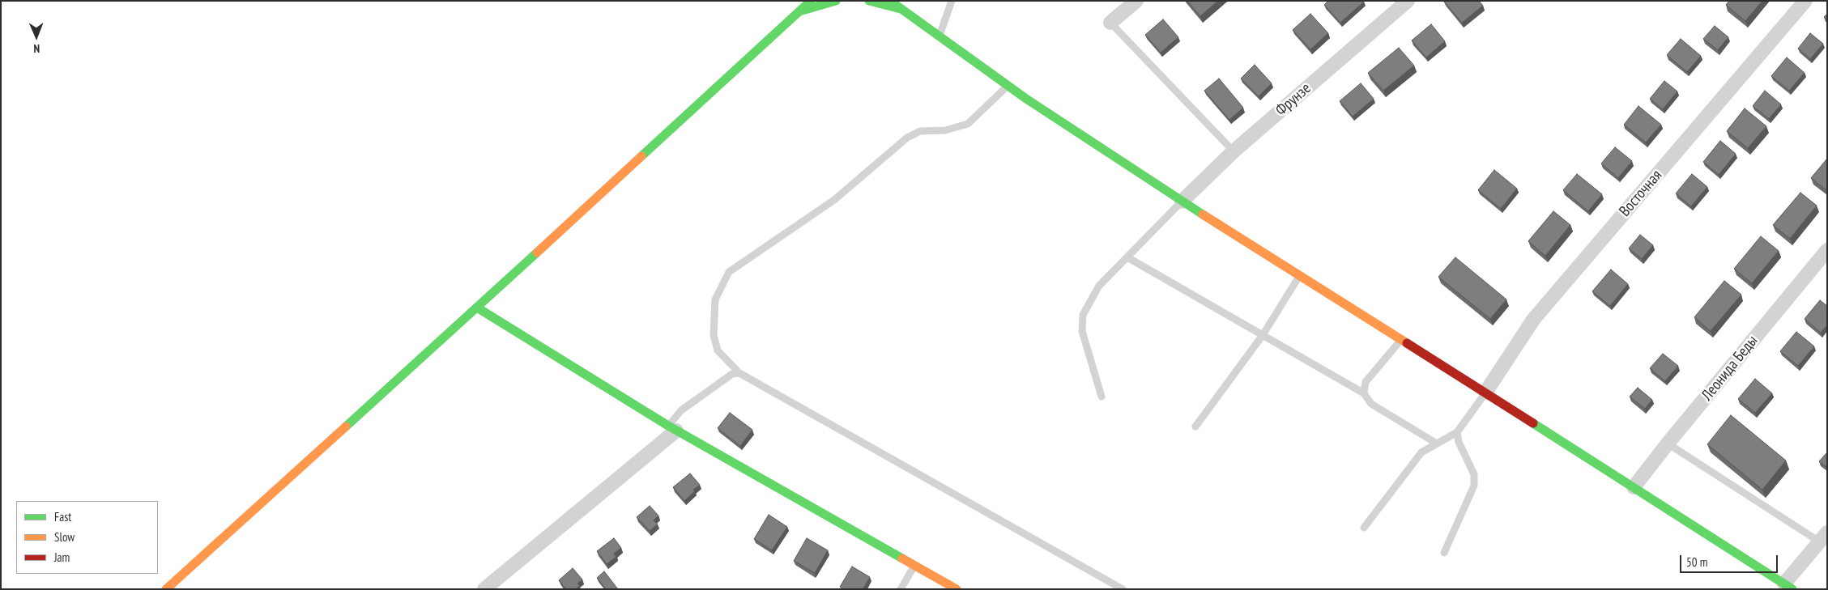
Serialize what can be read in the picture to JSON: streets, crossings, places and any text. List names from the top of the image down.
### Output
{
  "streets": {
    "street": ["Фрунзе", "Восточная", "Леонида Беды"]
  },
  "legend": ["Fast", "Slow", "Jam"],
  "scale_bar": "50 m",
  "north": "bottom"
}
